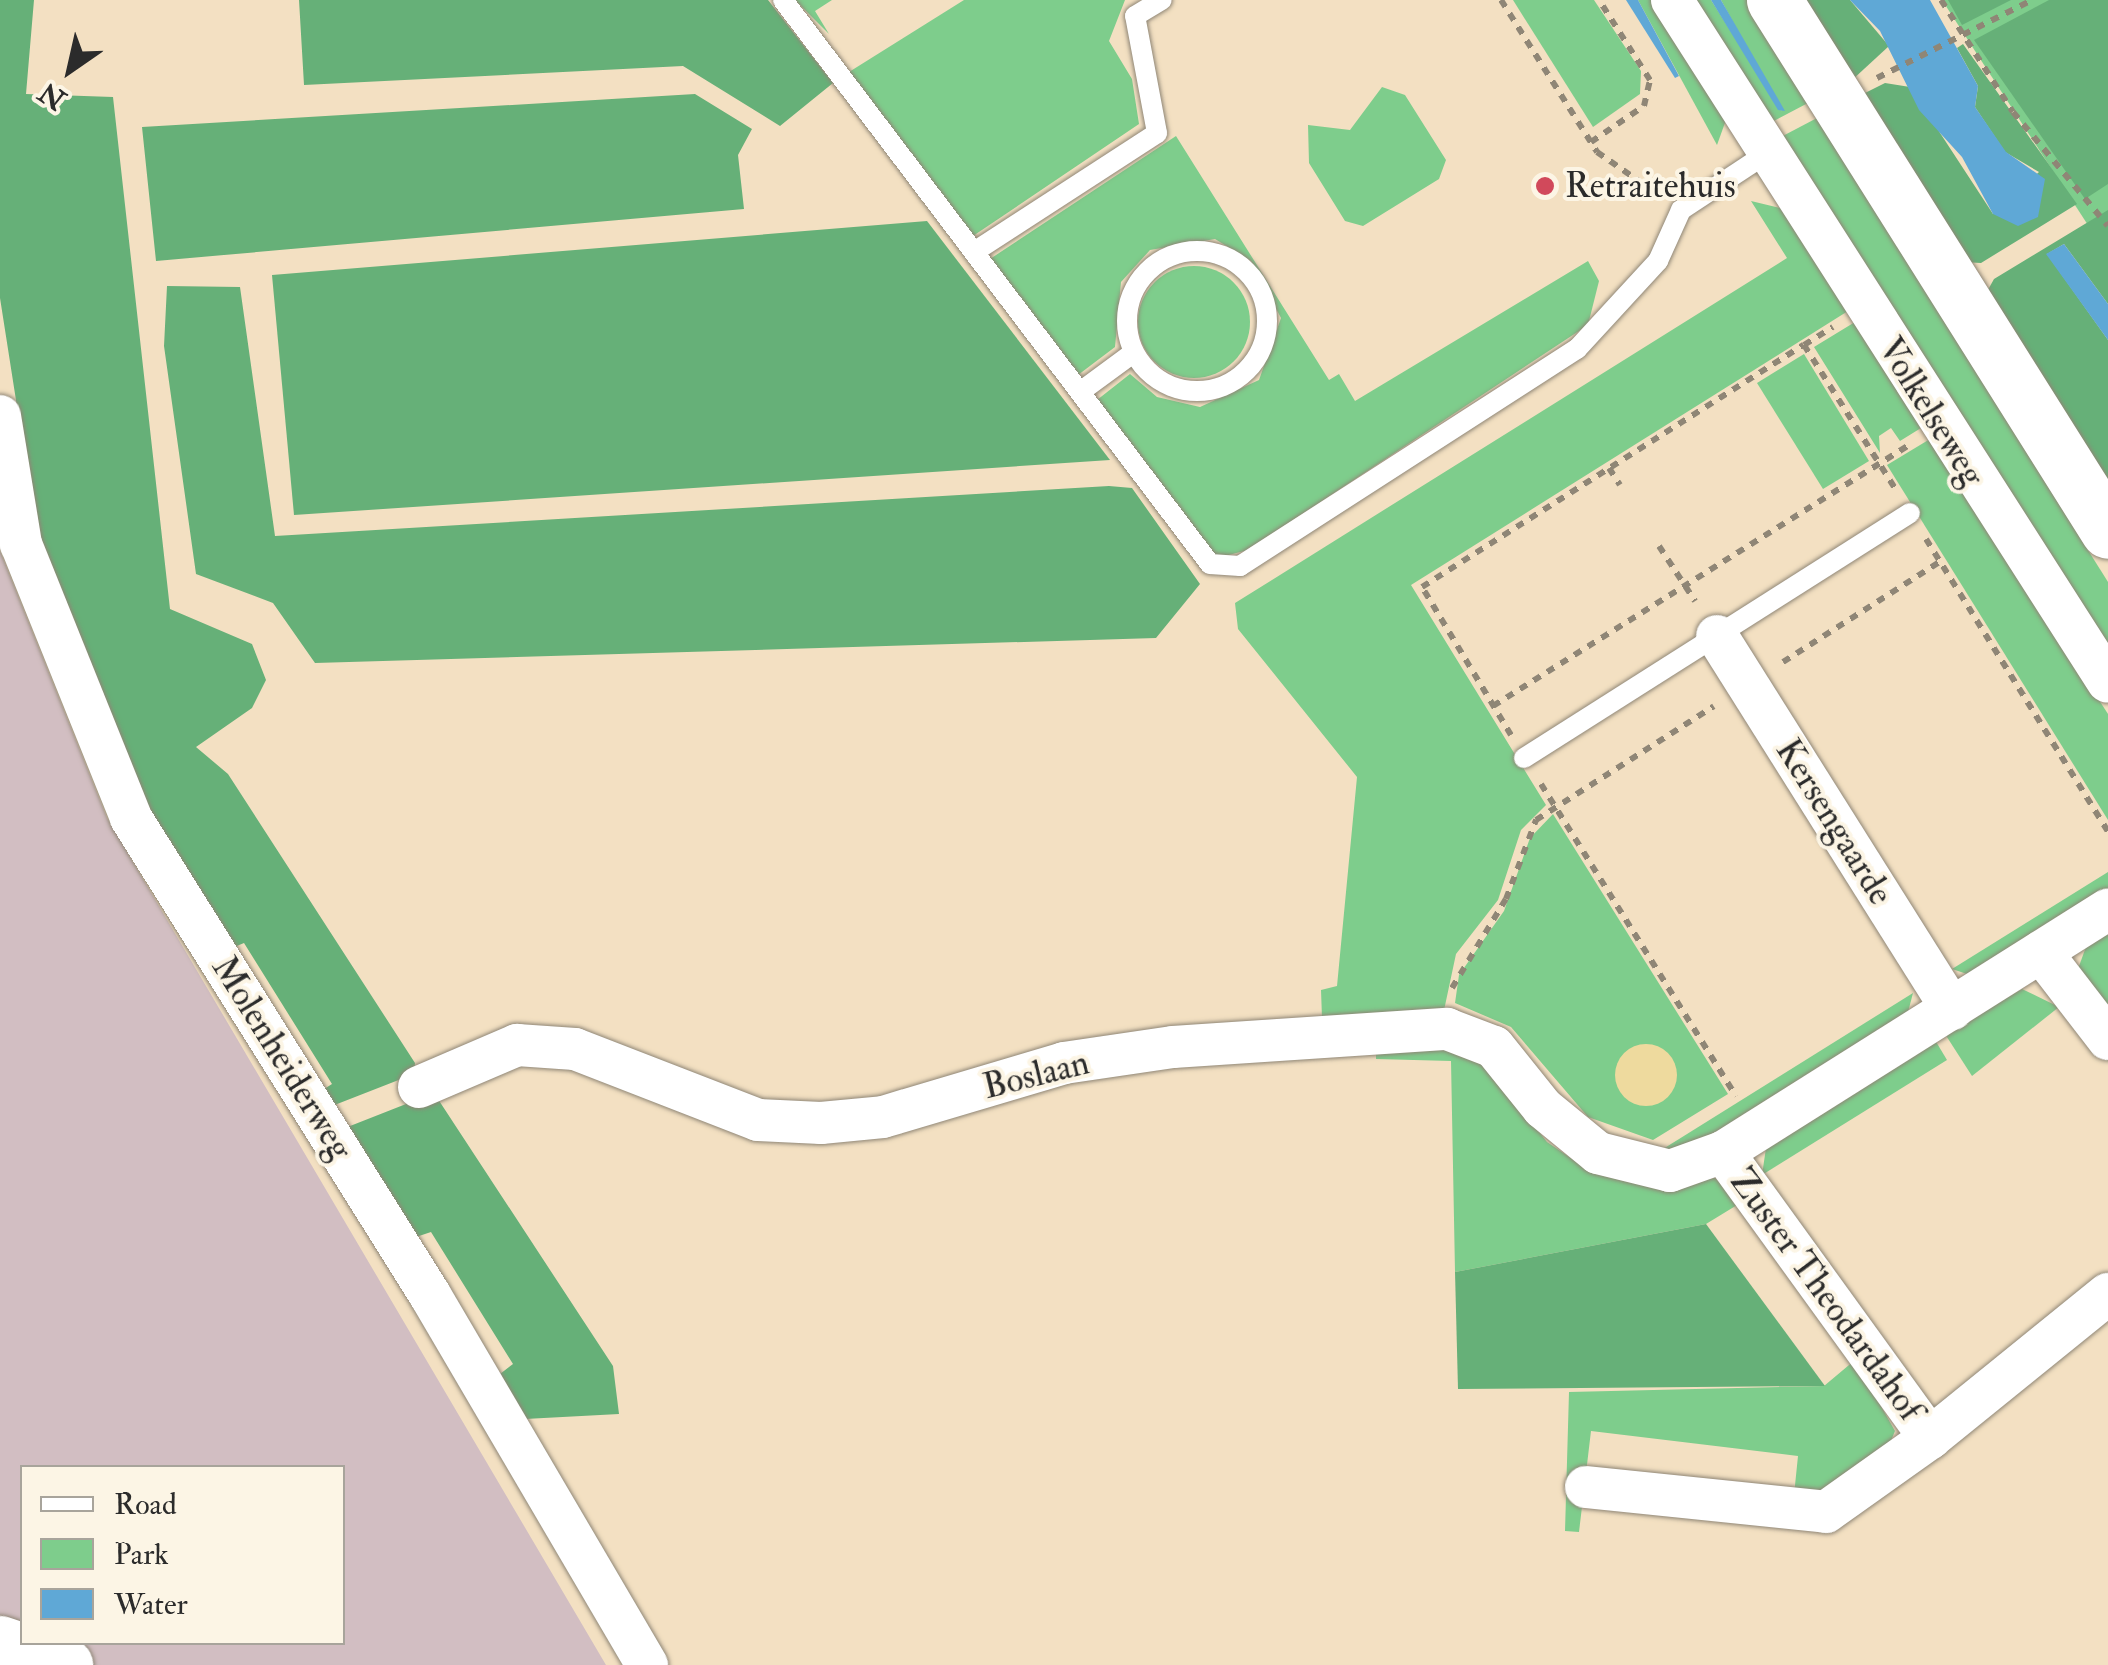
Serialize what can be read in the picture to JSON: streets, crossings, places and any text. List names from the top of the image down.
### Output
{
  "streets": {
    "street": [
      "Volkelseweg",
      "Kersengaarde",
      "Molenheiderweg",
      "Boslaan",
      "Zuster Theodardahof"
    ]
  },
  "crossings": [
    ["Boslaan", "Zuster Theodardahof"]
  ],
  "places": ["Retraitehuis"],
  "legend": ["Road", "Park", "Water"],
  "north": "bottom left"
}
